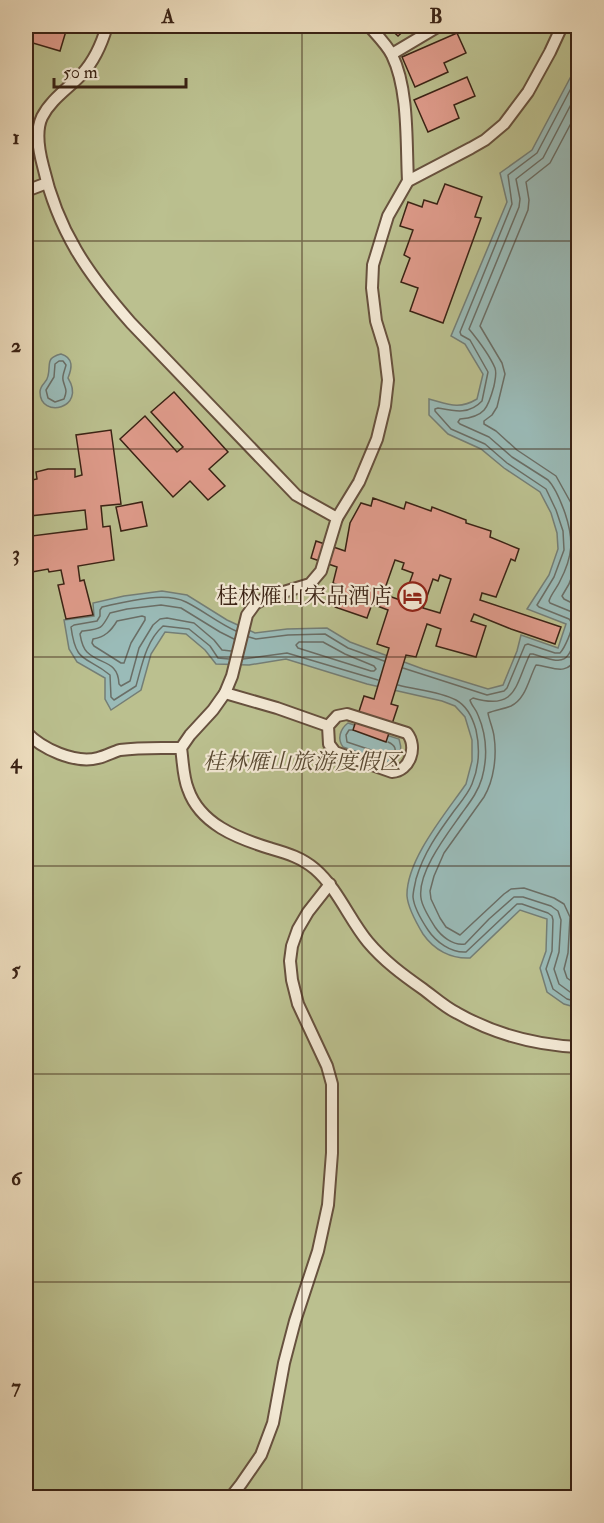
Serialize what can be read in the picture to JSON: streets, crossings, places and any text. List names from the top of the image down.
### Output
{
  "parks": ["桂林雁山旅游度假区"],
  "places": {
    "hotel": ["桂林雁山宋品酒店"]
  },
  "scale_bar": "50 m",
  "grid": {
    "columns": ["A", "B"],
    "rows": [
      "1",
      "2",
      "3",
      "4",
      "5",
      "6",
      "7"
    ]
  }
}
